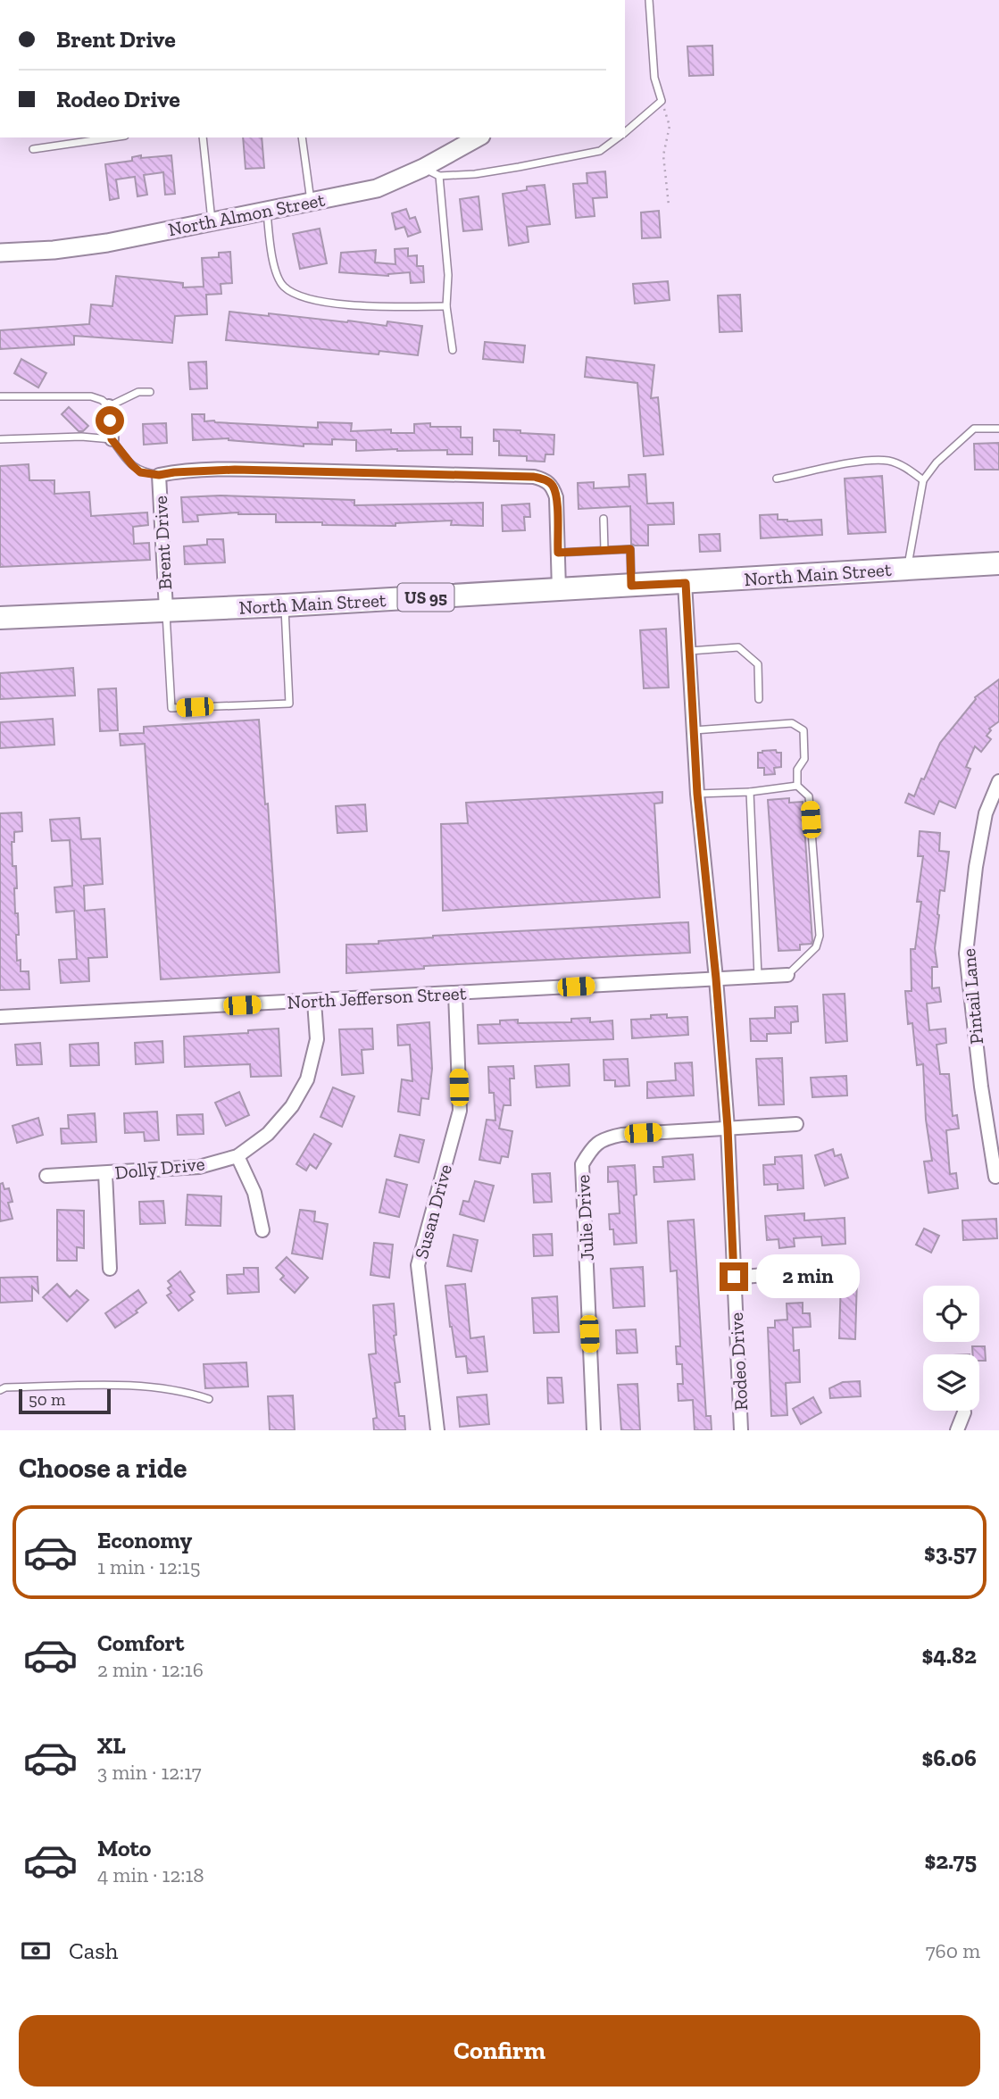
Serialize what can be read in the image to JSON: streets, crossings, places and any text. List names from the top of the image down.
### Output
{
  "streets": {
    "highway": ["North Main Street", "US 95"],
    "street": [
      "North Almon Street",
      "Brent Drive",
      "Pintail Lane",
      "North Jefferson Street",
      "Dolly Drive",
      "Susan Drive",
      "Julie Drive",
      "Rodeo Drive"
    ]
  },
  "crossings": [
    ["Brent Drive", "North Main Street"],
    ["North Main Street", "Rodeo Drive"],
    ["North Jefferson Street", "Dolly Drive"],
    ["North Jefferson Street", "Susan Drive"],
    ["North Jefferson Street", "Rodeo Drive"],
    ["Julie Drive", "Rodeo Drive"]
  ],
  "scale_bar": "50 m",
  "page": {
    "banner": ["Brent Drive", "Rodeo Drive"],
    "bubble": "2 min",
    "scale": "50 m",
    "heading": "Choose a ride",
    "list": [
      {
        "name": "Economy",
        "note": "1 min · 12:15",
        "value": "$3.57"
      },
      {
        "name": "Comfort",
        "note": "2 min · 12:16",
        "value": "$4.82"
      },
      {
        "name": "XL",
        "note": "3 min · 12:17",
        "value": "$6.06"
      },
      {
        "name": "Moto",
        "note": "4 min · 12:18",
        "value": "$2.75"
      }
    ],
    "pay": ["Cash", "760 m"],
    "buttons": "Confirm"
  }
}
